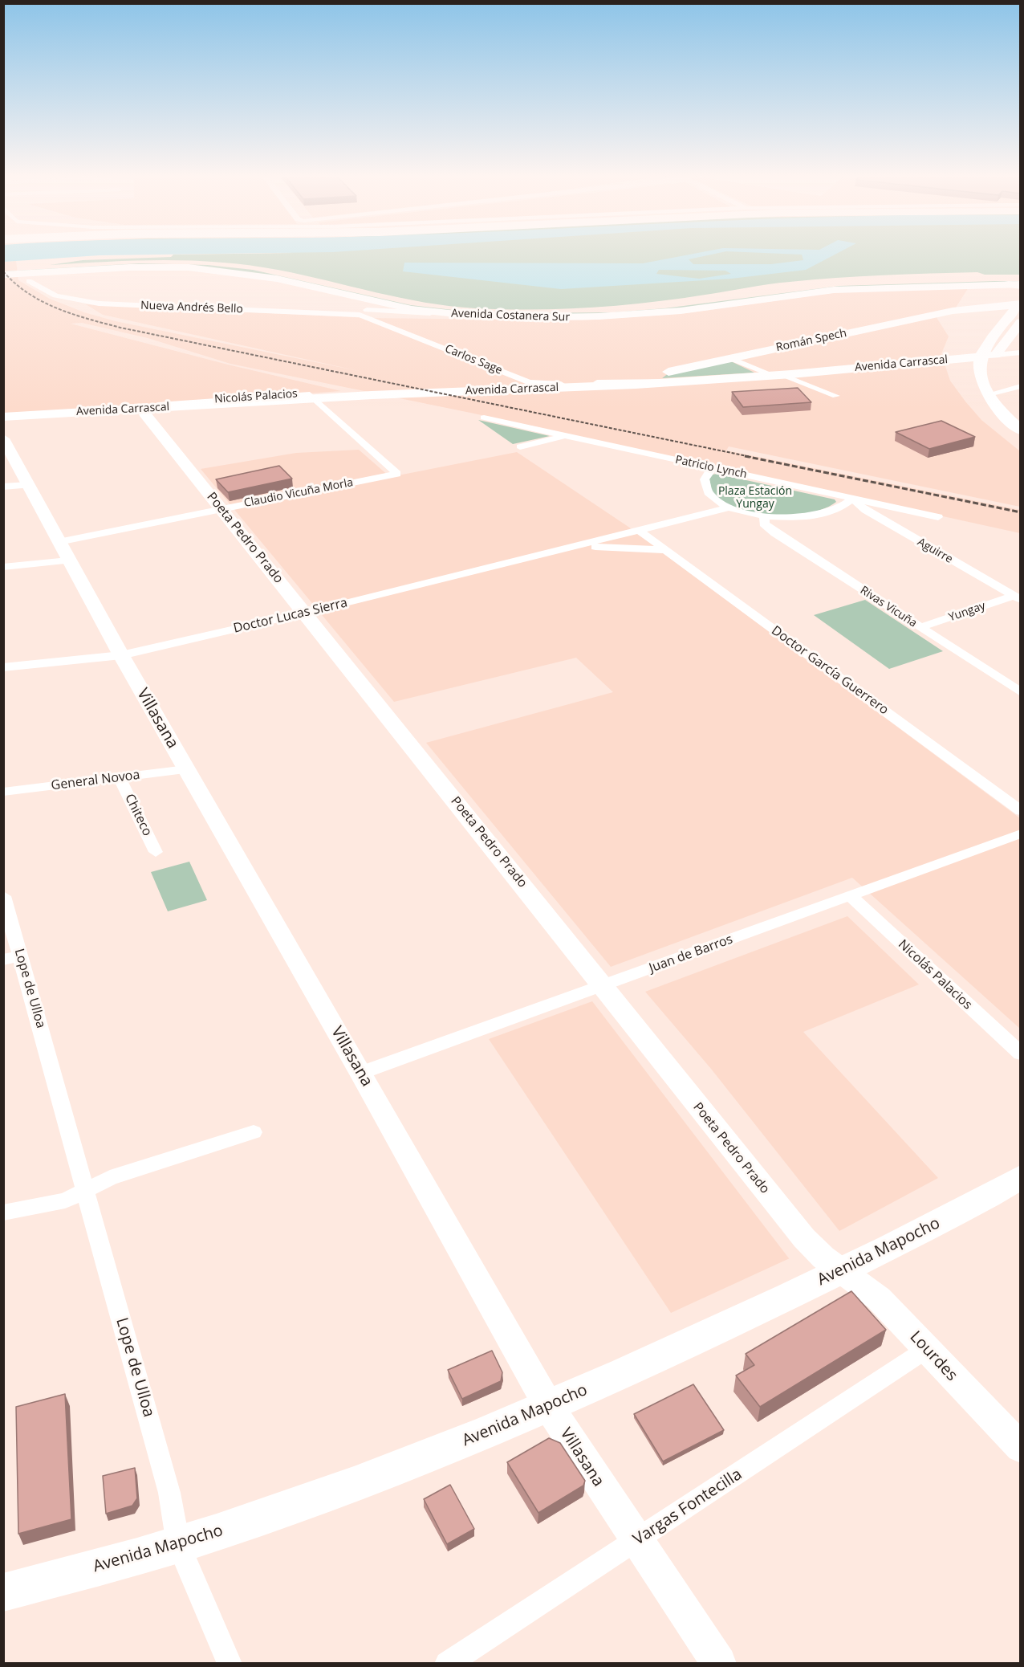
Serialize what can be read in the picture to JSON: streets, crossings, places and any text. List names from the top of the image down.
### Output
{
  "streets": {
    "main road": [
      "Avenida Costanera Sur",
      "Román Spech",
      "Avenida Carrascal",
      "Poeta Pedro Prado",
      "Villasana",
      "Avenida Mapocho",
      "Lourdes"
    ],
    "street": [
      "Nueva Andrés Bello",
      "Carlos Sage",
      "Nicolás Palacios",
      "Patricio Lynch",
      "Claudio Vicuña Morla",
      "Aguirre",
      "Rivas Vicuña",
      "Yungay",
      "Doctor Lucas Sierra",
      "Doctor García Guerrero",
      "General Novoa",
      "Chiteco",
      "Juan de Barros",
      "Lope de Ulloa",
      "Vargas Fontecilla"
    ]
  },
  "crossings": [
    ["Nueva Andrés Bello", "Avenida Costanera Sur"],
    ["Nueva Andrés Bello", "Carlos Sage"],
    ["Avenida Costanera Sur", "Carlos Sage"],
    ["Román Spech", "Carlos Sage"],
    ["Román Spech", "Avenida Carrascal"],
    ["Carlos Sage", "Avenida Carrascal"],
    ["Avenida Carrascal", "Nicolás Palacios"],
    ["Avenida Carrascal", "Poeta Pedro Prado"],
    ["Nicolás Palacios", "Claudio Vicuña Morla"],
    ["Nicolás Palacios", "Poeta Pedro Prado"],
    ["Nicolás Palacios", "Juan de Barros"],
    ["Patricio Lynch", "Aguirre"],
    ["Claudio Vicuña Morla", "Poeta Pedro Prado"],
    ["Claudio Vicuña Morla", "Villasana"],
    ["Poeta Pedro Prado", "Doctor Lucas Sierra"],
    ["Poeta Pedro Prado", "Juan de Barros"],
    ["Poeta Pedro Prado", "Avenida Mapocho"],
    ["Poeta Pedro Prado", "Lourdes"],
    ["Aguirre", "Yungay"],
    ["Rivas Vicuña", "Yungay"],
    ["Doctor Lucas Sierra", "Doctor García Guerrero"],
    ["Doctor Lucas Sierra", "Villasana"],
    ["Villasana", "General Novoa"],
    ["Villasana", "Juan de Barros"],
    ["Villasana", "Avenida Mapocho"],
    ["Villasana", "Vargas Fontecilla"],
    ["General Novoa", "Chiteco"],
    ["Lope de Ulloa", "Avenida Mapocho"],
    ["Avenida Mapocho", "Lourdes"],
    ["Lourdes", "Vargas Fontecilla"]
  ],
  "parks": ["Plaza Estación Yungay"]
}
